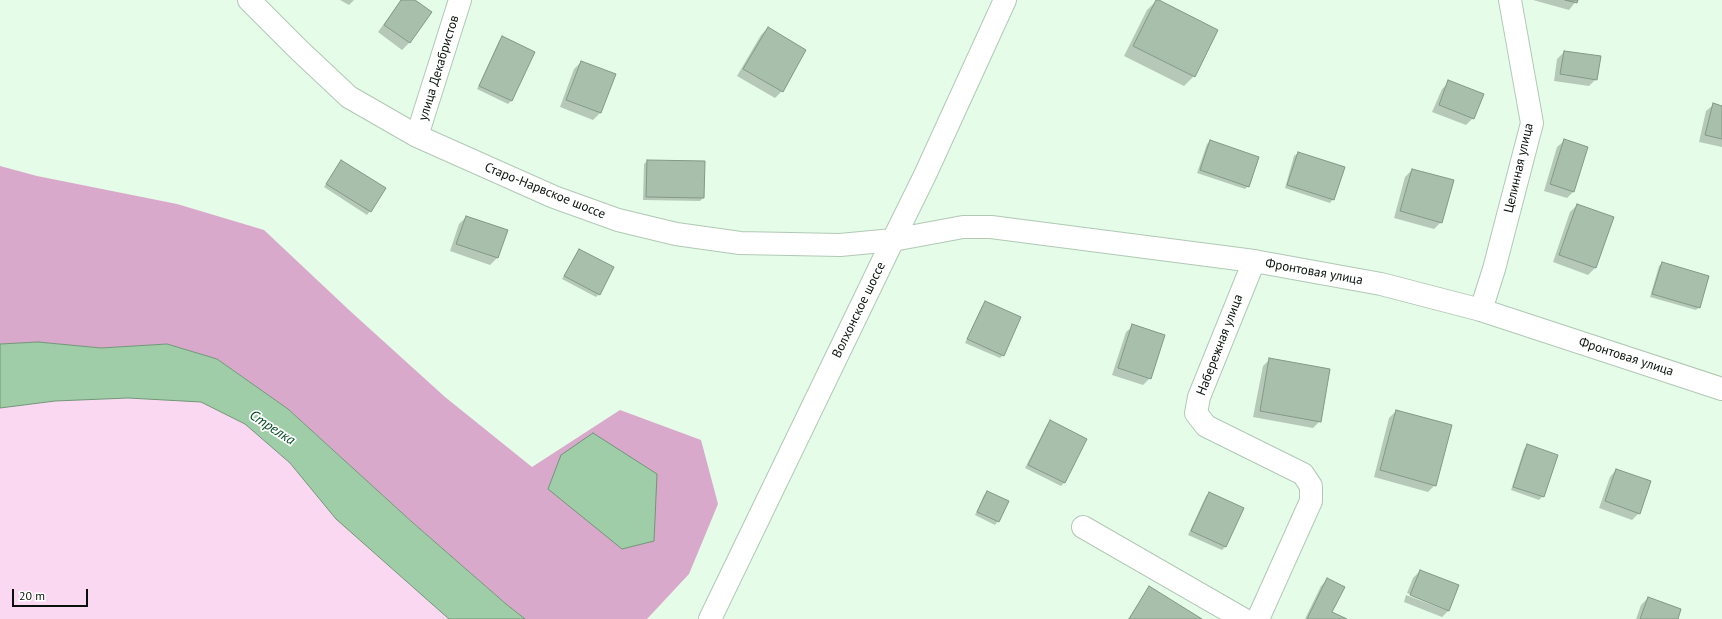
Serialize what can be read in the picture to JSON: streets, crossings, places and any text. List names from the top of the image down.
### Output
{
  "streets": {
    "street": [
      "улица Декабристов",
      "Целинная улица",
      "Старо-Нарвское шоссе",
      "Фронтовая улица",
      "Волхонское шоссе",
      "Набережная улица"
    ]
  },
  "crossings": [
    ["улица Декабристов", "Старо-Нарвское шоссе"],
    ["Целинная улица", "Фронтовая улица"],
    ["Старо-Нарвское шоссе", "Фронтовая улица"],
    ["Старо-Нарвское шоссе", "Волхонское шоссе"],
    ["Фронтовая улица", "Волхонское шоссе"],
    ["Фронтовая улица", "Набережная улица"]
  ],
  "water": ["Стрелка"],
  "scale_bar": "20 m"
}
